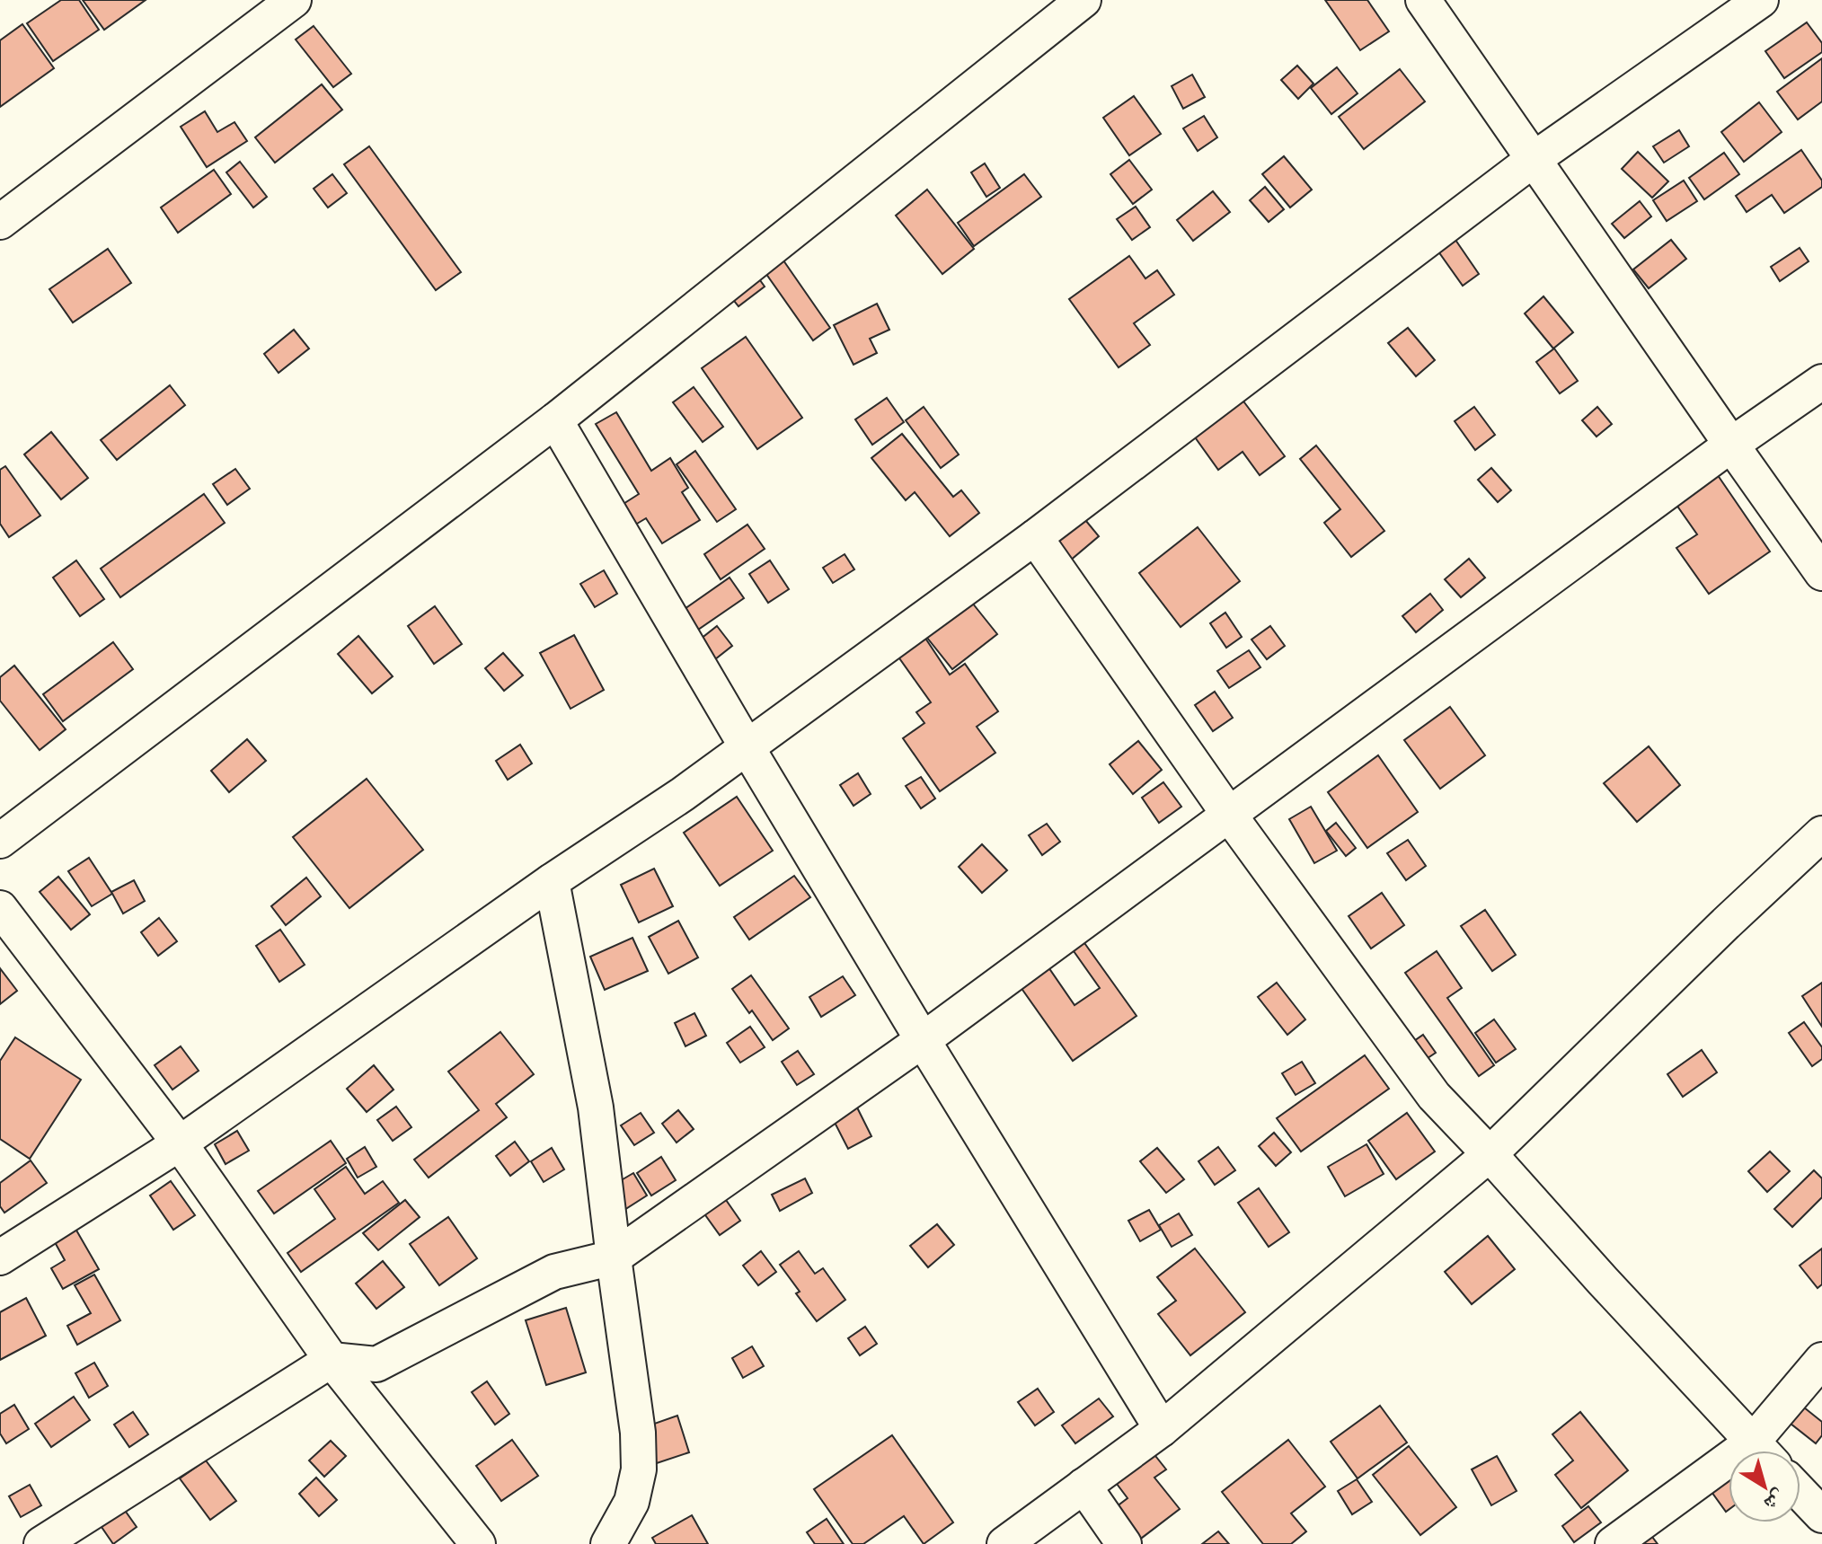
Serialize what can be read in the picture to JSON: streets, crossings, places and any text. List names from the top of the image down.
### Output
{
  "north": "bottom right"
}
